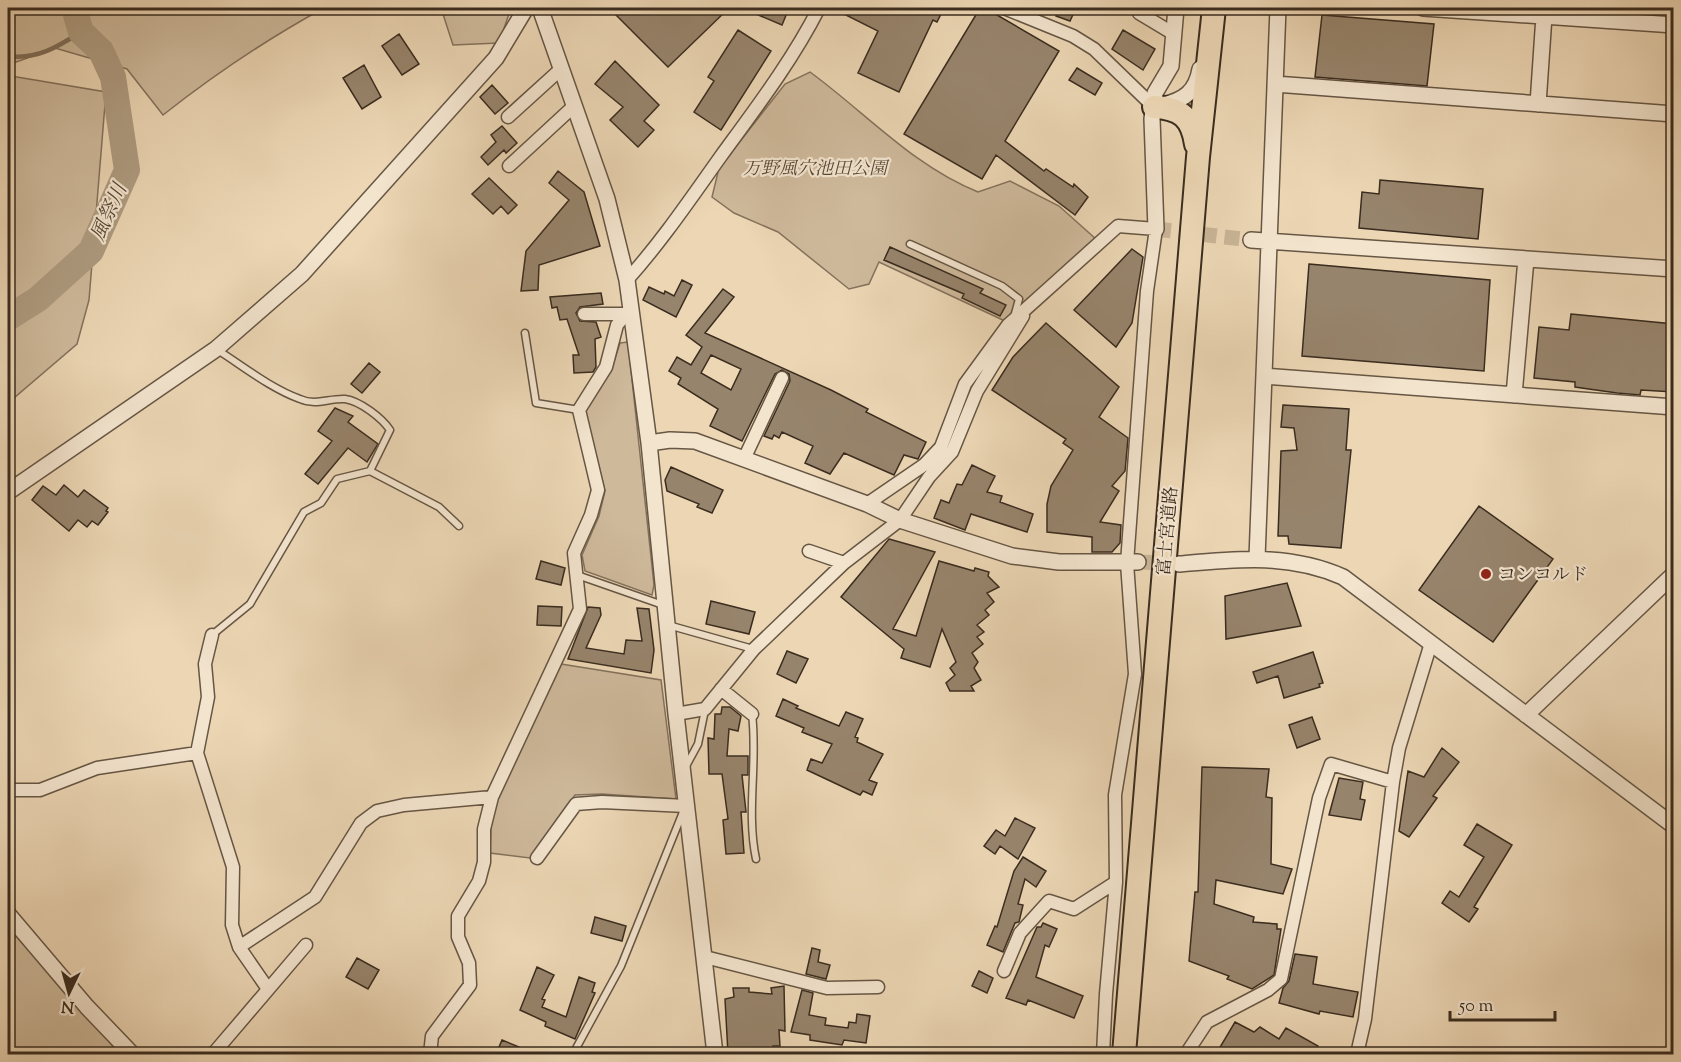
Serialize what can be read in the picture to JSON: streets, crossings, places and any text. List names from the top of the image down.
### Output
{
  "streets": {
    "highway": ["富士宮道路"]
  },
  "water": ["風祭川"],
  "parks": ["万野風穴池田公園"],
  "places": ["コンコルド"],
  "scale_bar": "50 m",
  "north": "bottom"
}
